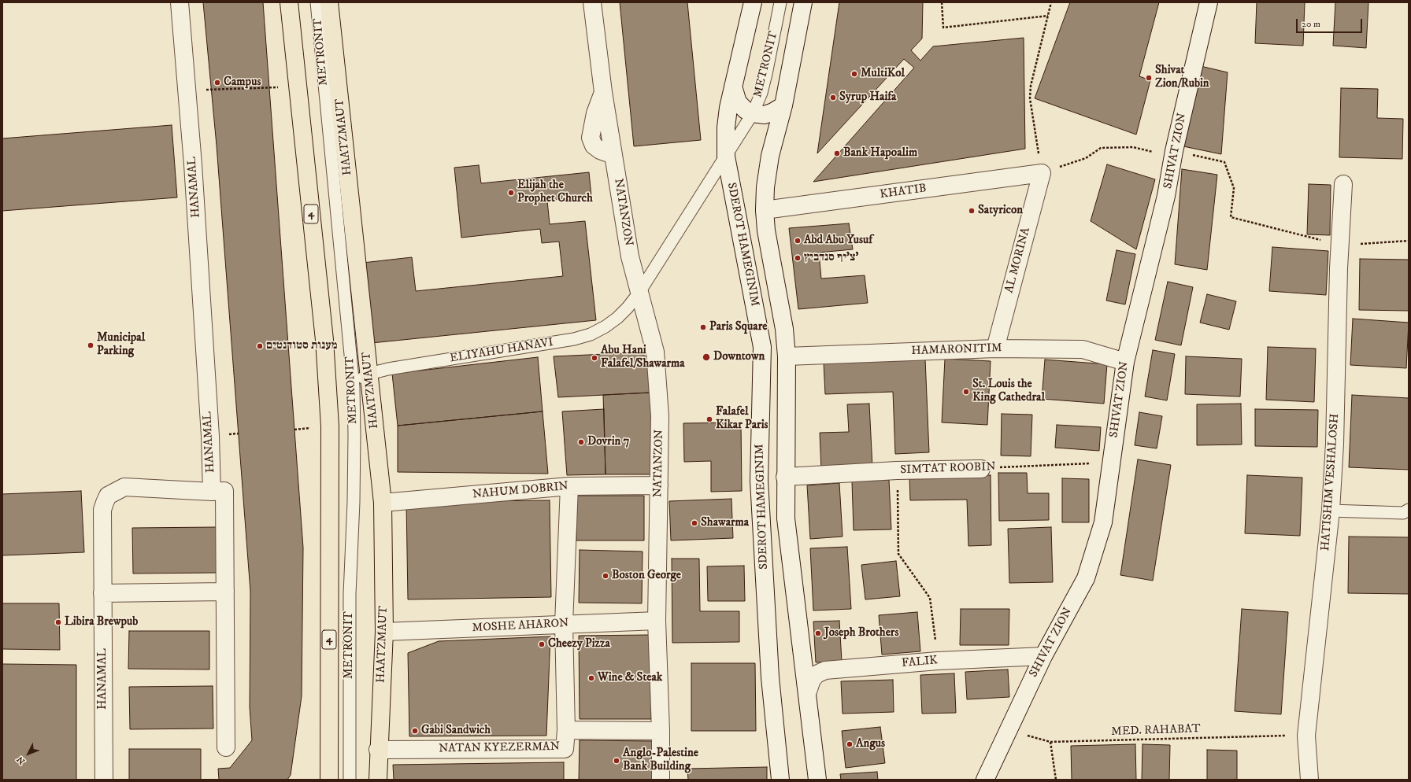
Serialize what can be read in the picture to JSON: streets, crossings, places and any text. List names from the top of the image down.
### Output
{
  "streets": {
    "highway": ["HAATZMAUT", "4"],
    "street": [
      "SHIVAT ZION",
      "HANAMAL",
      "KHATIB",
      "NATANZON",
      "SDEROT HAMEGINIM",
      "AL MORINA",
      "HAMARONITIM",
      "SIMTAT ROOBIN",
      "HATISHIM VESHALOSH",
      "NAHUM DOBRIN",
      "MOSHE AHARON",
      "FALIK",
      "NATAN KYEZERMAN"
    ],
    "lane": ["METRONIT", "ELIYAHU HANAVI"],
    "path": ["MED. RAHABAT"]
  },
  "crossings": [
    ["METRONIT", "NATANZON"],
    ["METRONIT", "SDEROT HAMEGINIM"],
    ["METRONIT", "ELIYAHU HANAVI"],
    ["HAATZMAUT", "ELIYAHU HANAVI"],
    ["HAATZMAUT", "NAHUM DOBRIN"],
    ["HAATZMAUT", "MOSHE AHARON"],
    ["HAATZMAUT", "NATAN KYEZERMAN"],
    ["SHIVAT ZION", "HAMARONITIM"],
    ["SHIVAT ZION", "SIMTAT ROOBIN"],
    ["SHIVAT ZION", "FALIK"],
    ["SHIVAT ZION", "MED. RAHABAT"],
    ["KHATIB", "SDEROT HAMEGINIM"],
    ["KHATIB", "AL MORINA"],
    ["NATANZON", "ELIYAHU HANAVI"],
    ["NATANZON", "NAHUM DOBRIN"],
    ["NATANZON", "MOSHE AHARON"],
    ["NATANZON", "NATAN KYEZERMAN"],
    ["SDEROT HAMEGINIM", "HAMARONITIM"],
    ["SDEROT HAMEGINIM", "SIMTAT ROOBIN"],
    ["SDEROT HAMEGINIM", "FALIK"],
    ["AL MORINA", "HAMARONITIM"],
    ["HATISHIM VESHALOSH", "MED. RAHABAT"]
  ],
  "places": [
    "MultiKol",
    "Shivat Zion/Rubin",
    "Campus",
    "Syrup Haifa",
    "Bank Hapoalim",
    "Elijah the Prophet Church",
    "Satyricon",
    "Abd Abu Yusuf",
    "צ'יף סנדביץ'",
    "Paris Square",
    "Municipal Parking",
    "מענות סטודנטים",
    "Downtown",
    "Abu Hani Falafel/Shawarma",
    "St. Louis the King Cathedral",
    "Falafel Kikar Paris",
    "Dovrin 7",
    "Shawarma",
    "Boston George",
    "Libira Brewpub",
    "Joseph Brothers",
    "Cheezy Pizza",
    "Wine & Steak",
    "Gabi Sandwich",
    "Angus",
    "Anglo-Palestine Bank Building"
  ],
  "scale_bar": "20 m",
  "north": "bottom left"
}
